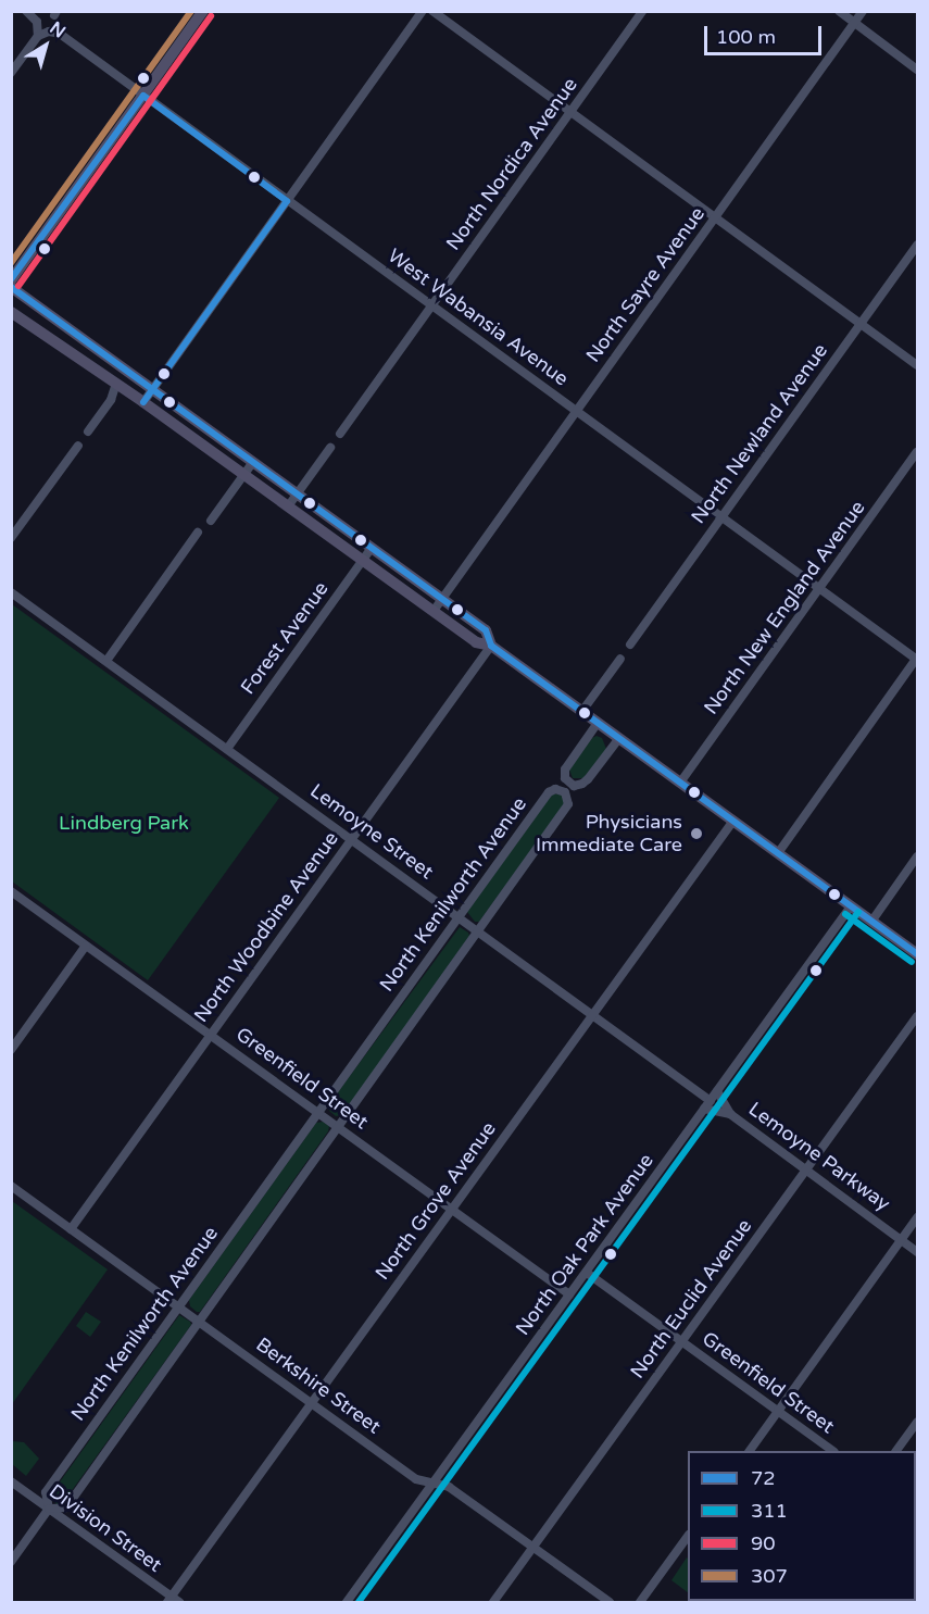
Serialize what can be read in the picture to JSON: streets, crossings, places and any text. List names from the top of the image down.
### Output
{
  "streets": {
    "street": [
      "North Nordica Avenue",
      "North Sayre Avenue",
      "West Wabansia Avenue",
      "North Newland Avenue",
      "North New England Avenue",
      "Forest Avenue",
      "Lemoyne Street",
      "North Kenilworth Avenue",
      "North Woodbine Avenue",
      "Greenfield Street",
      "Lemoyne Parkway",
      "North Grove Avenue",
      "North Oak Park Avenue",
      "North Euclid Avenue",
      "Berkshire Street",
      "Division Street"
    ]
  },
  "crossings": [
    ["North Nordica Avenue", "West Wabansia Avenue"],
    ["North Sayre Avenue", "West Wabansia Avenue"],
    ["West Wabansia Avenue", "North Newland Avenue"],
    ["West Wabansia Avenue", "North New England Avenue"],
    ["Forest Avenue", "Lemoyne Street"],
    ["Lemoyne Street", "North Kenilworth Avenue"],
    ["Lemoyne Street", "North Woodbine Avenue"],
    ["Lemoyne Street", "Lemoyne Parkway"],
    ["Lemoyne Street", "North Grove Avenue"],
    ["Lemoyne Street", "North Oak Park Avenue"],
    ["North Kenilworth Avenue", "Greenfield Street"],
    ["North Kenilworth Avenue", "Berkshire Street"],
    ["North Kenilworth Avenue", "Division Street"],
    ["North Woodbine Avenue", "Greenfield Street"],
    ["North Woodbine Avenue", "Berkshire Street"],
    ["Greenfield Street", "North Grove Avenue"],
    ["Greenfield Street", "North Oak Park Avenue"],
    ["Greenfield Street", "North Euclid Avenue"],
    ["Lemoyne Parkway", "North Oak Park Avenue"],
    ["Lemoyne Parkway", "North Euclid Avenue"],
    ["North Grove Avenue", "Berkshire Street"],
    ["North Grove Avenue", "Division Street"],
    ["North Oak Park Avenue", "Berkshire Street"],
    ["North Euclid Avenue", "Berkshire Street"]
  ],
  "parks": ["Lindberg Park"],
  "places": ["Physicians Immediate Care"],
  "lines": [
    "transit line 307",
    "transit line 90",
    "transit line 72",
    "transit line 311"
  ],
  "legend": [
    "72",
    "311",
    "90",
    "307"
  ],
  "scale_bar": "100 m",
  "north": "top right"
}
